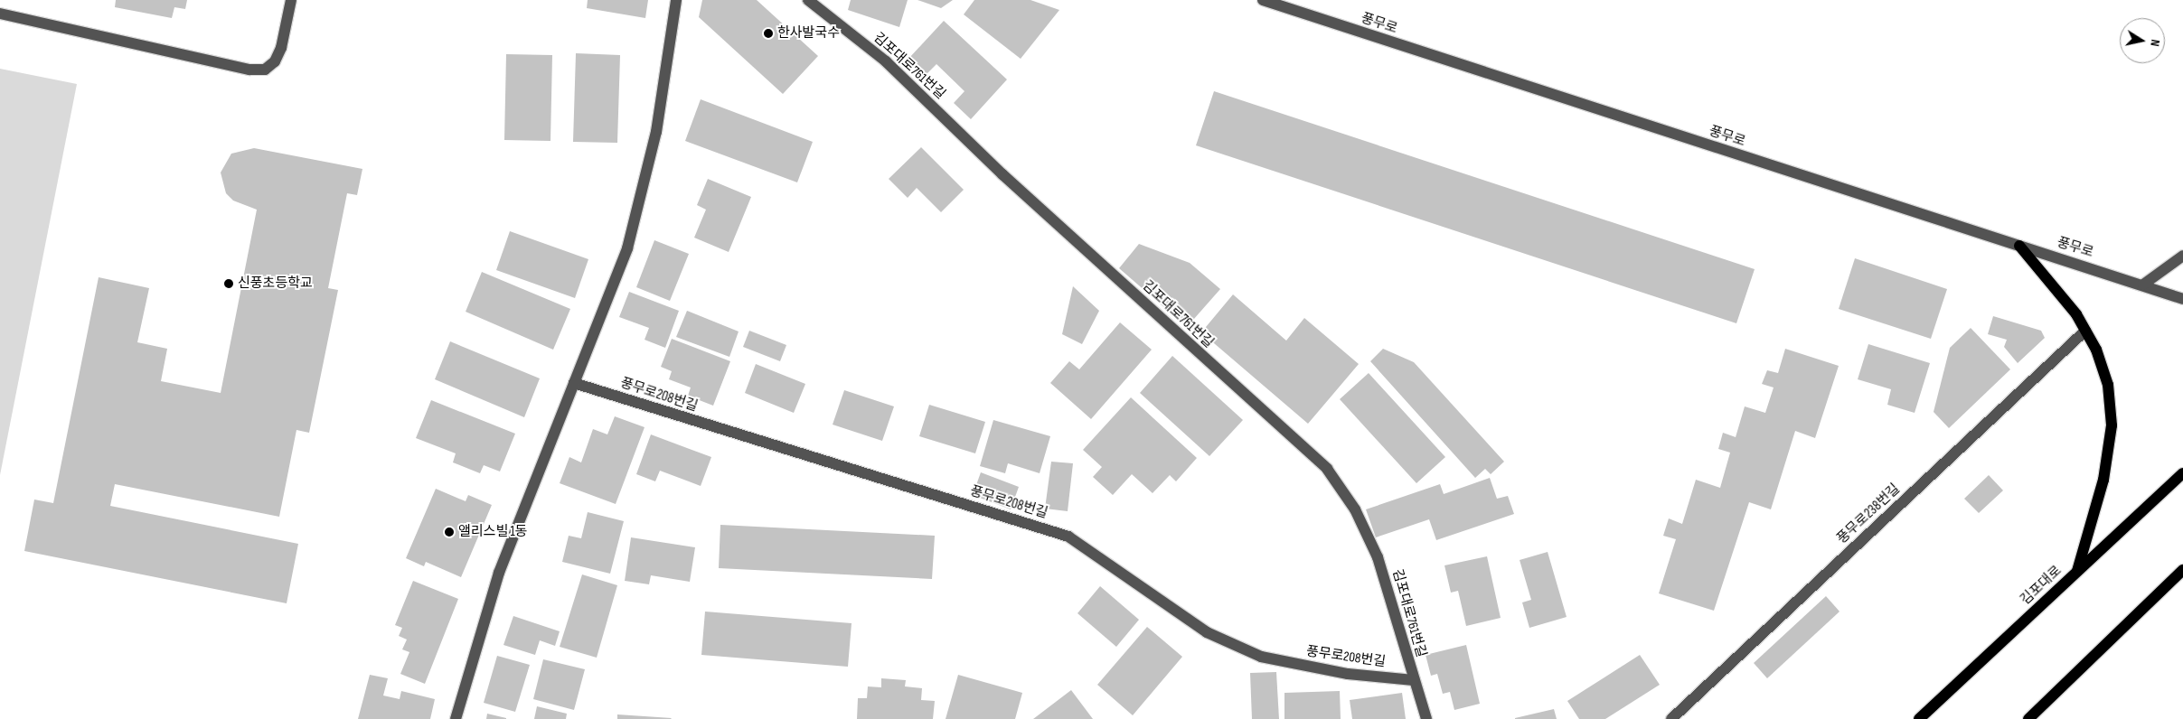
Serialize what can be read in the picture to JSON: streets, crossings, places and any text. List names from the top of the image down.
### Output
{
  "streets": {
    "main road": ["김포대로"],
    "street": [
      "풍무로",
      "김포대로761번길",
      "풍무로208번길",
      "풍무로238번길"
    ]
  },
  "crossings": [
    ["김포대로761번길", "풍무로208번길"]
  ],
  "places": ["한사발국수", "신풍초등학교", "앨리스빌 1동"],
  "north": "right"
}
